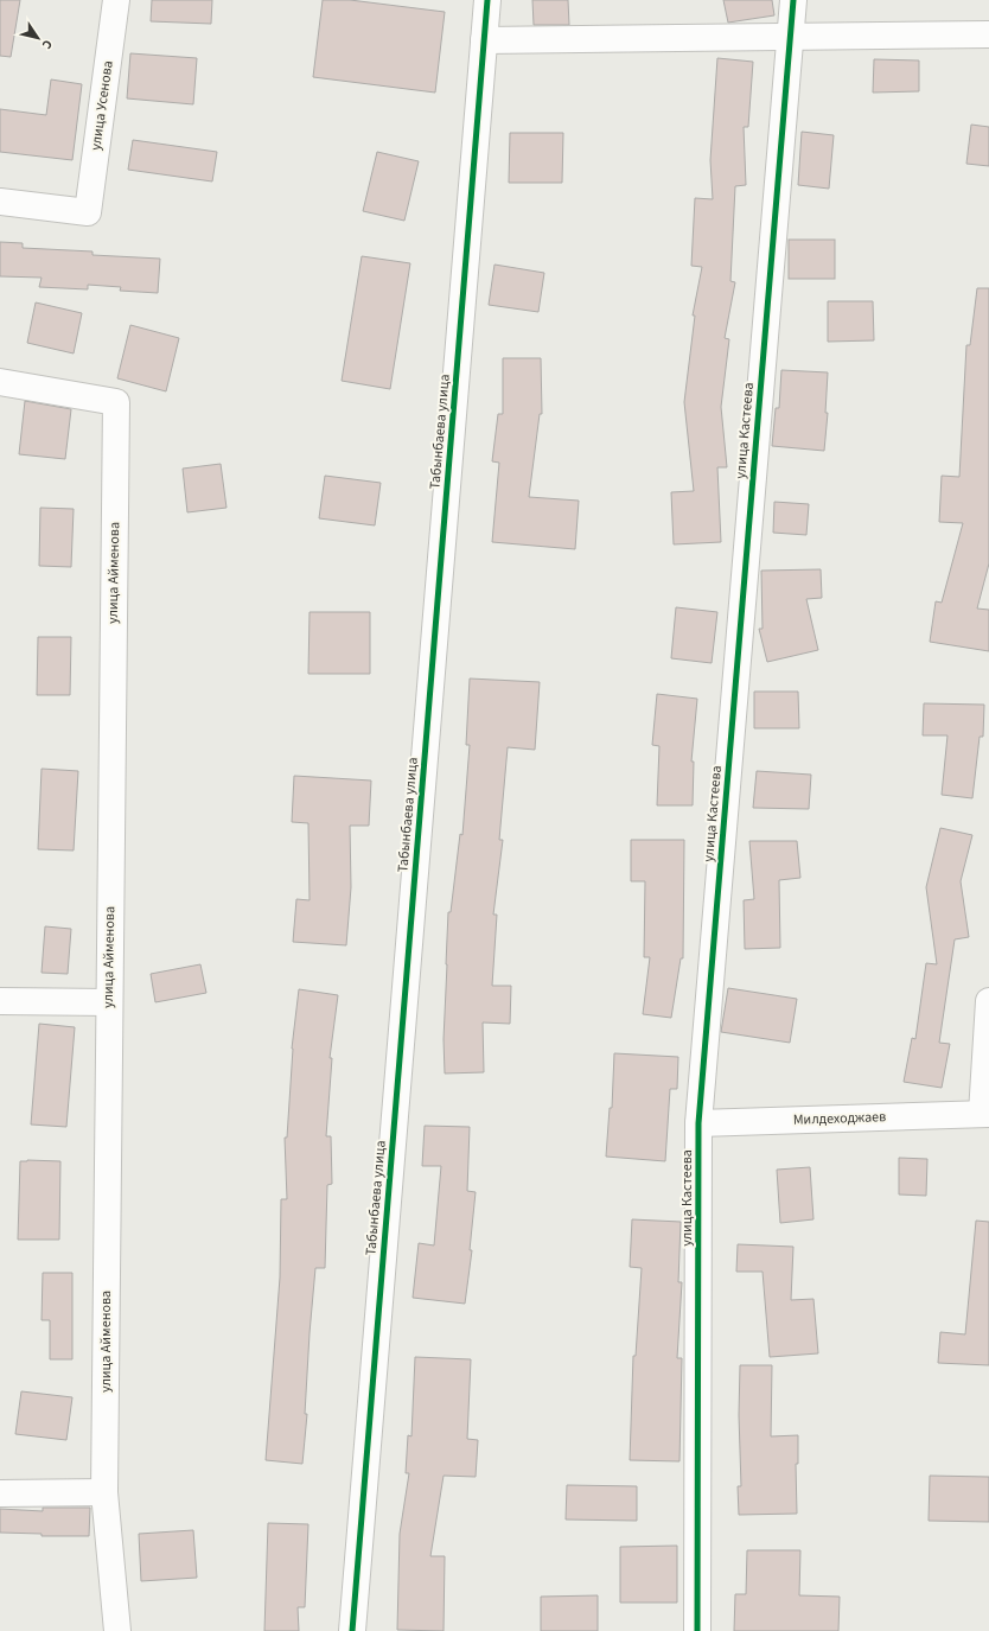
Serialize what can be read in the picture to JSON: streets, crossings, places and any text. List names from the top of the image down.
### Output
{
  "streets": {
    "street": [
      "улица Усенова",
      "улица Кастеева",
      "Табынбаева улица",
      "улица Айменова",
      "Милдеходжаев"
    ]
  },
  "crossings": [
    ["улица Кастеева", "Милдеходжаев"]
  ],
  "north": "bottom right"
}
